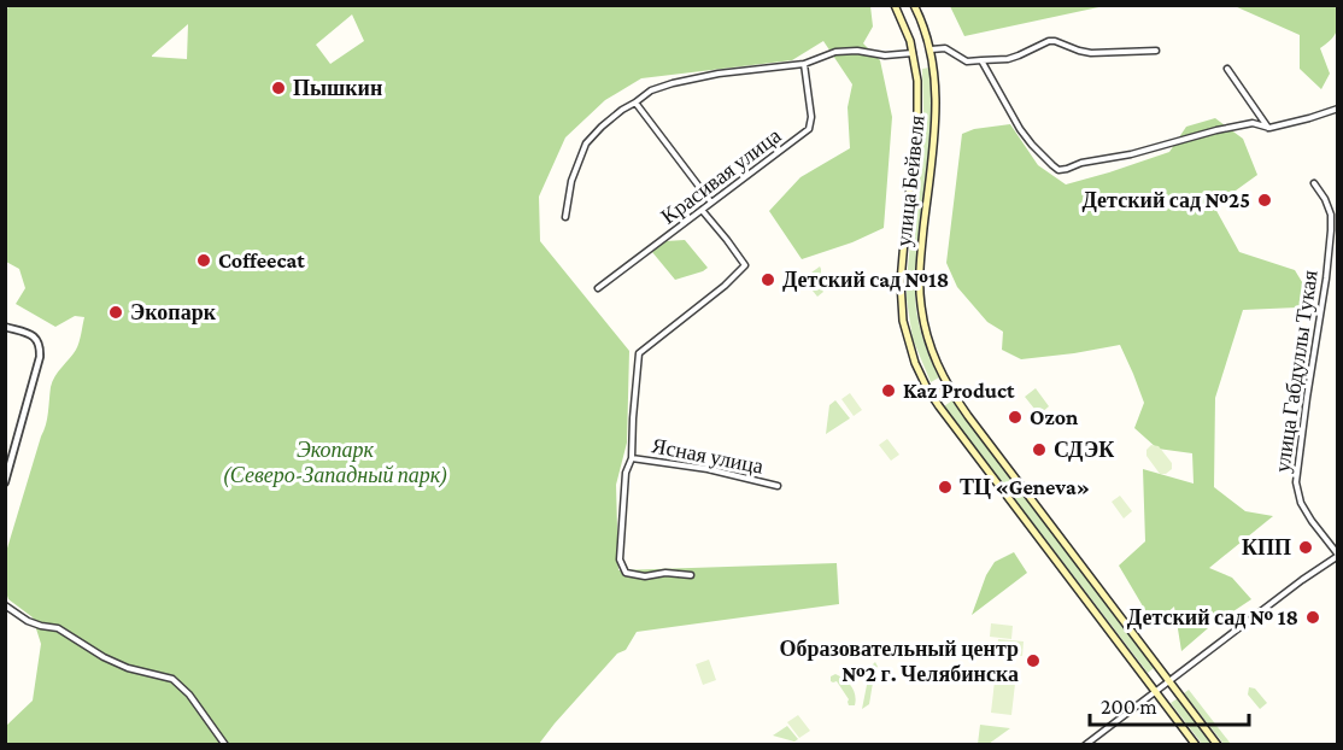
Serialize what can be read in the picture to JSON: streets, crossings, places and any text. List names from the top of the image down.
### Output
{
  "streets": {
    "main road": ["улица Бейвеля"],
    "street": ["Красивая улица", "улица Габдуллы Тукая", "Ясная улица"]
  },
  "parks": ["Экопарк (Северо-Западный парк)"],
  "places": [
    "Пышкин",
    "Детский сад №25",
    "Coffeecat",
    "Детский сaд №18",
    "Экопарк",
    "Kaz Product",
    "Ozon",
    "СДЭК",
    "ТЦ «Geneva»",
    "КПП",
    "Детский сад № 18",
    "Образовательный центр №2 г. Челябинска"
  ],
  "scale_bar": "200 m"
}
